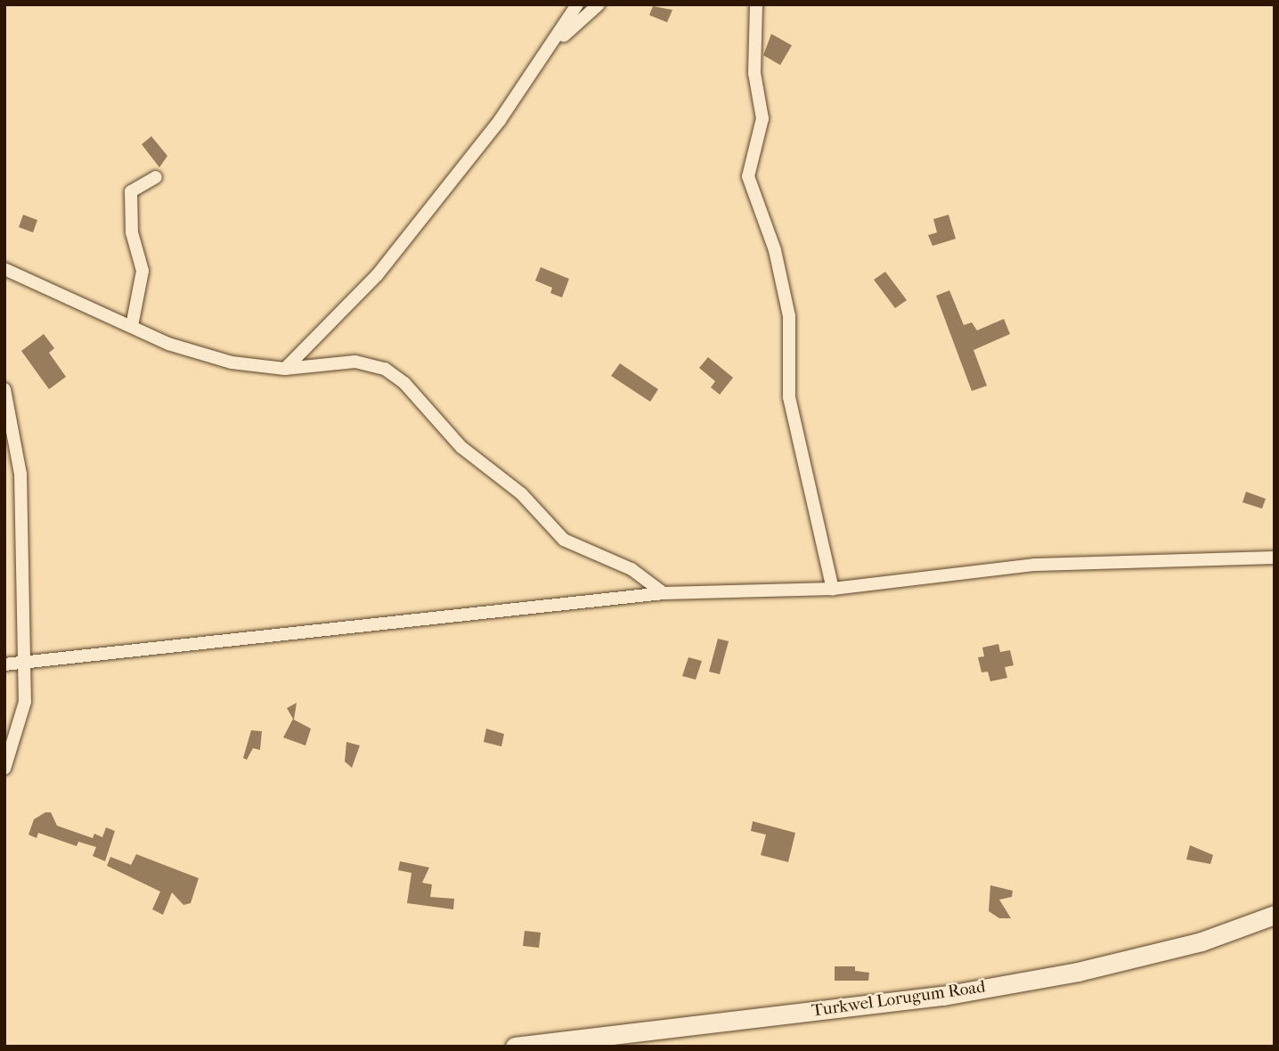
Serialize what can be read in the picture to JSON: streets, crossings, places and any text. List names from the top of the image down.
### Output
{
  "streets": {
    "main road": ["Turkwel Lorugum Road"]
  }
}
